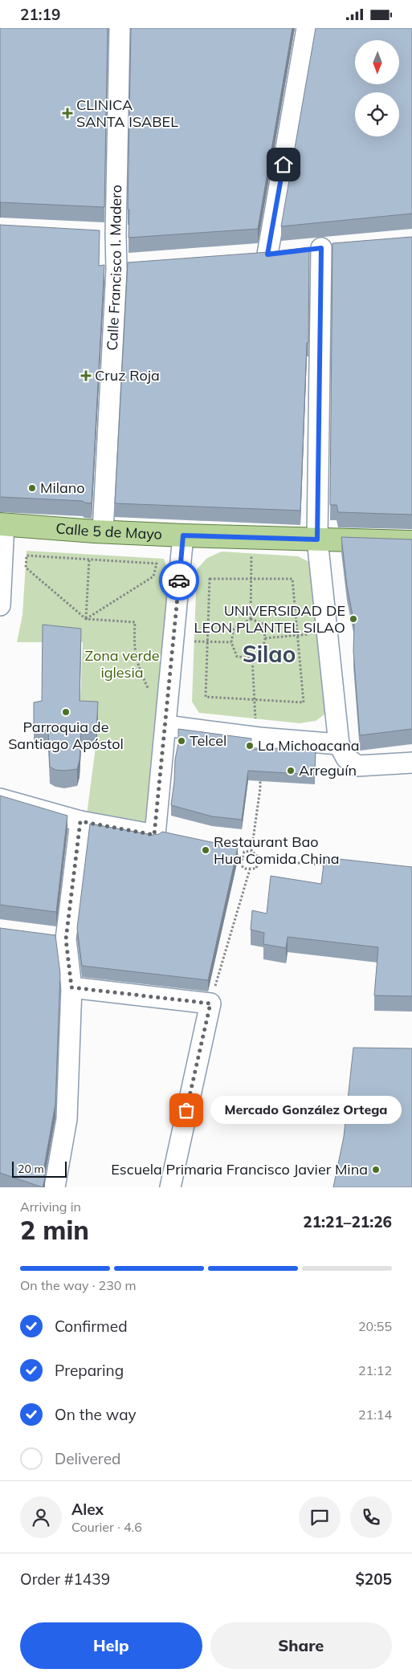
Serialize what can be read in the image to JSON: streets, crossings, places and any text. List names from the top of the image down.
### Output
{
  "streets": {
    "main road": ["Calle 5 de Mayo"],
    "street": ["Calle Francisco I. Madero"]
  },
  "crossings": [
    ["Calle Francisco I. Madero", "Calle 5 de Mayo"]
  ],
  "districts": ["Silao"],
  "parks": ["Zona verde iglesia"],
  "places": {
    "health": ["CLINICA SANTA ISABEL", "Cruz Roja"],
    "other": [
      "Milano",
      "UNIVERSIDAD DE LEON PLANTEL SILAO",
      "Parroquia de Santiago Apóstol",
      "Telcel",
      "La Michoacana",
      "Arreguín",
      "Restaurant Bao Hua Comida China",
      "Mercado González Ortega",
      "Escuela Primaria Francisco Javier Mina"
    ]
  },
  "scale_bar": "20 m",
  "north": "bottom",
  "page": {
    "status": "21:19",
    "bubble": "Mercado González Ortega",
    "scale": "20 m",
    "heading": ["2 min", "Arriving in", "21:21–21:26"],
    "panel": [
      "Alex",
      "Courier · 4.6",
      "Order #1439",
      "$205"
    ],
    "bar": "On the way · 230 m",
    "list": [
      ["Confirmed", "20:55"],
      ["Preparing", "21:12"],
      ["On the way", "21:14"],
      "Delivered"
    ],
    "buttons": ["Help", "Share"]
  }
}
